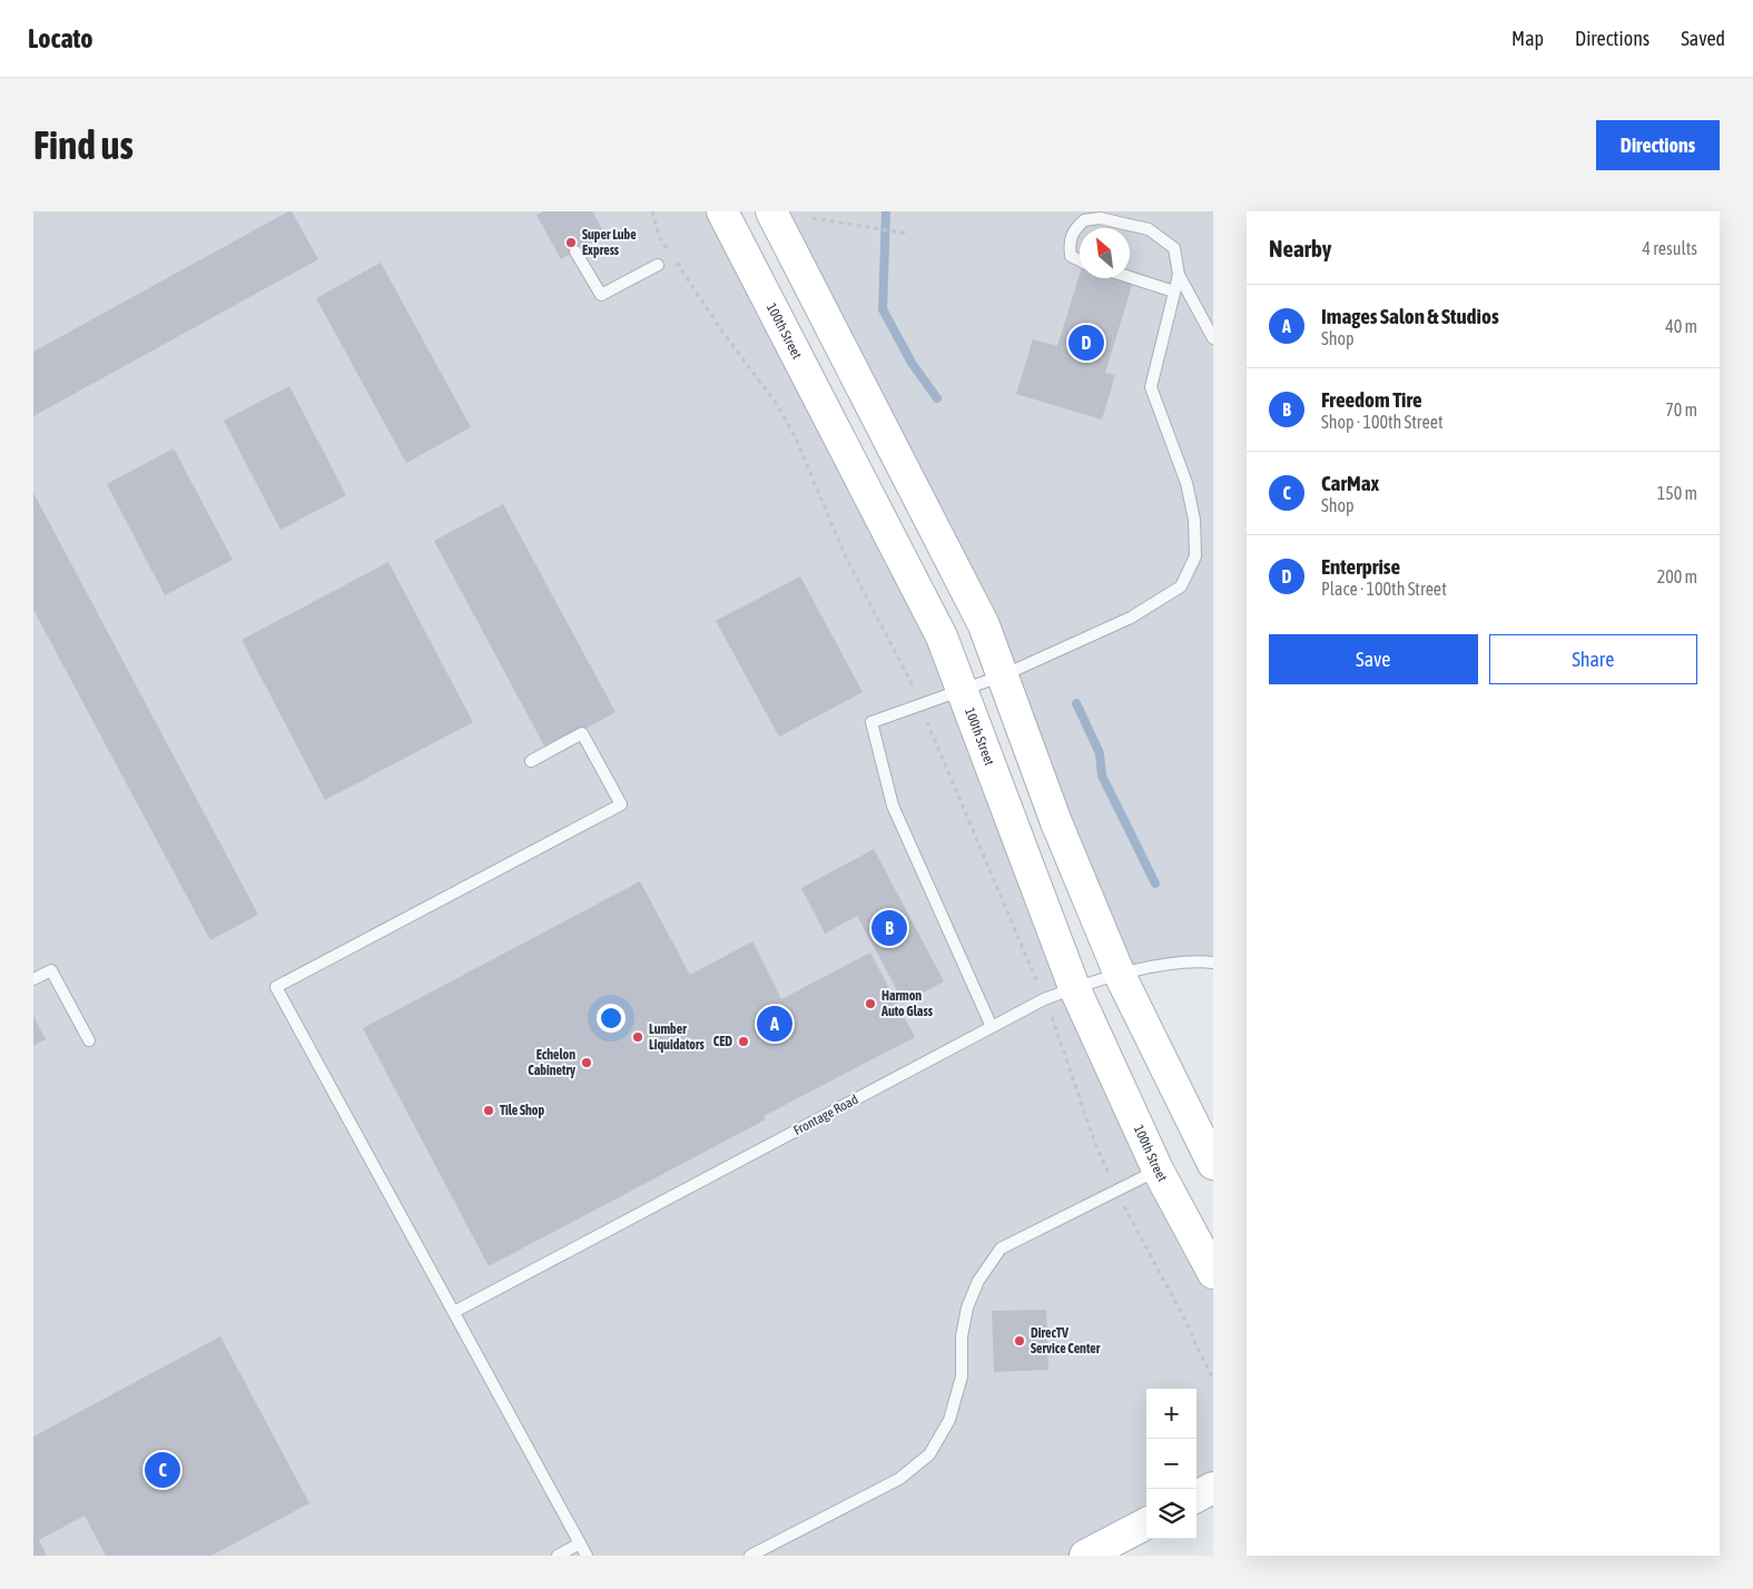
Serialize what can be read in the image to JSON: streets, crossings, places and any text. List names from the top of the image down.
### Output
{
  "streets": {
    "main road": ["100th Street"],
    "lane": ["Frontage Road"]
  },
  "crossings": [
    ["100th Street", "Frontage Road"]
  ],
  "places": [
    "Super Lube Express",
    "Harmon Auto Glass",
    "Lumber Liquidators",
    "CED",
    "Echelon Cabinetry",
    "Tile Shop",
    "DirecTV Service Center"
  ],
  "north": "top left",
  "page": {
    "header": "Locato",
    "nav": ["Map", "Directions", "Saved"],
    "buttons": [
      "Directions",
      ["Save", "Share"]
    ],
    "title": "Find us",
    "heading": ["Nearby", "4 results"],
    "list": [
      {
        "mark": "A",
        "name": "Images Salon & Studios",
        "note": "Shop",
        "value": "40 m"
      },
      {
        "mark": "B",
        "name": "Freedom Tire",
        "note": "Shop · 100th Street",
        "value": "70 m"
      },
      {
        "mark": "C",
        "name": "CarMax",
        "note": "Shop",
        "value": "150 m"
      },
      {
        "mark": "D",
        "name": "Enterprise",
        "note": "Place · 100th Street",
        "value": "200 m"
      }
    ],
    "pins": [
      "D",
      "B",
      "A",
      "C"
    ],
    "map_buttons": ["+", "−"]
  }
}
